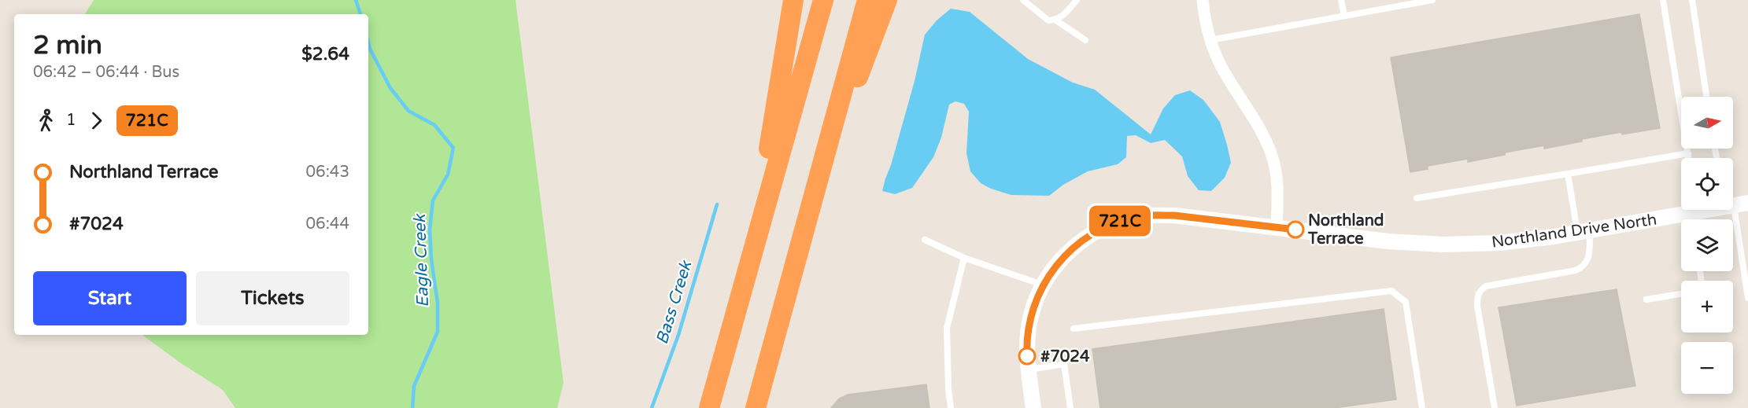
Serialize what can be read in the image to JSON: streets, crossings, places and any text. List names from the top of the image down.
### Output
{
  "streets": {
    "street": ["Northland Drive North"]
  },
  "water": ["Eagle Creek", "Bass Creek"],
  "places": ["Northland Terrace", "#7024"],
  "lines": ["bus line 721C"],
  "north": "right",
  "page": {
    "on_map": "721C",
    "heading": ["2 min", "06:42 – 06:44 · Bus", "$2.64"],
    "legs": ["1", "721C"],
    "map_buttons": ["+", "−"],
    "list": [
      {
        "name": "Northland Terrace",
        "value": "06:43"
      },
      {
        "name": "#7024",
        "value": "06:44"
      }
    ],
    "buttons": ["Start", "Tickets"]
  }
}
